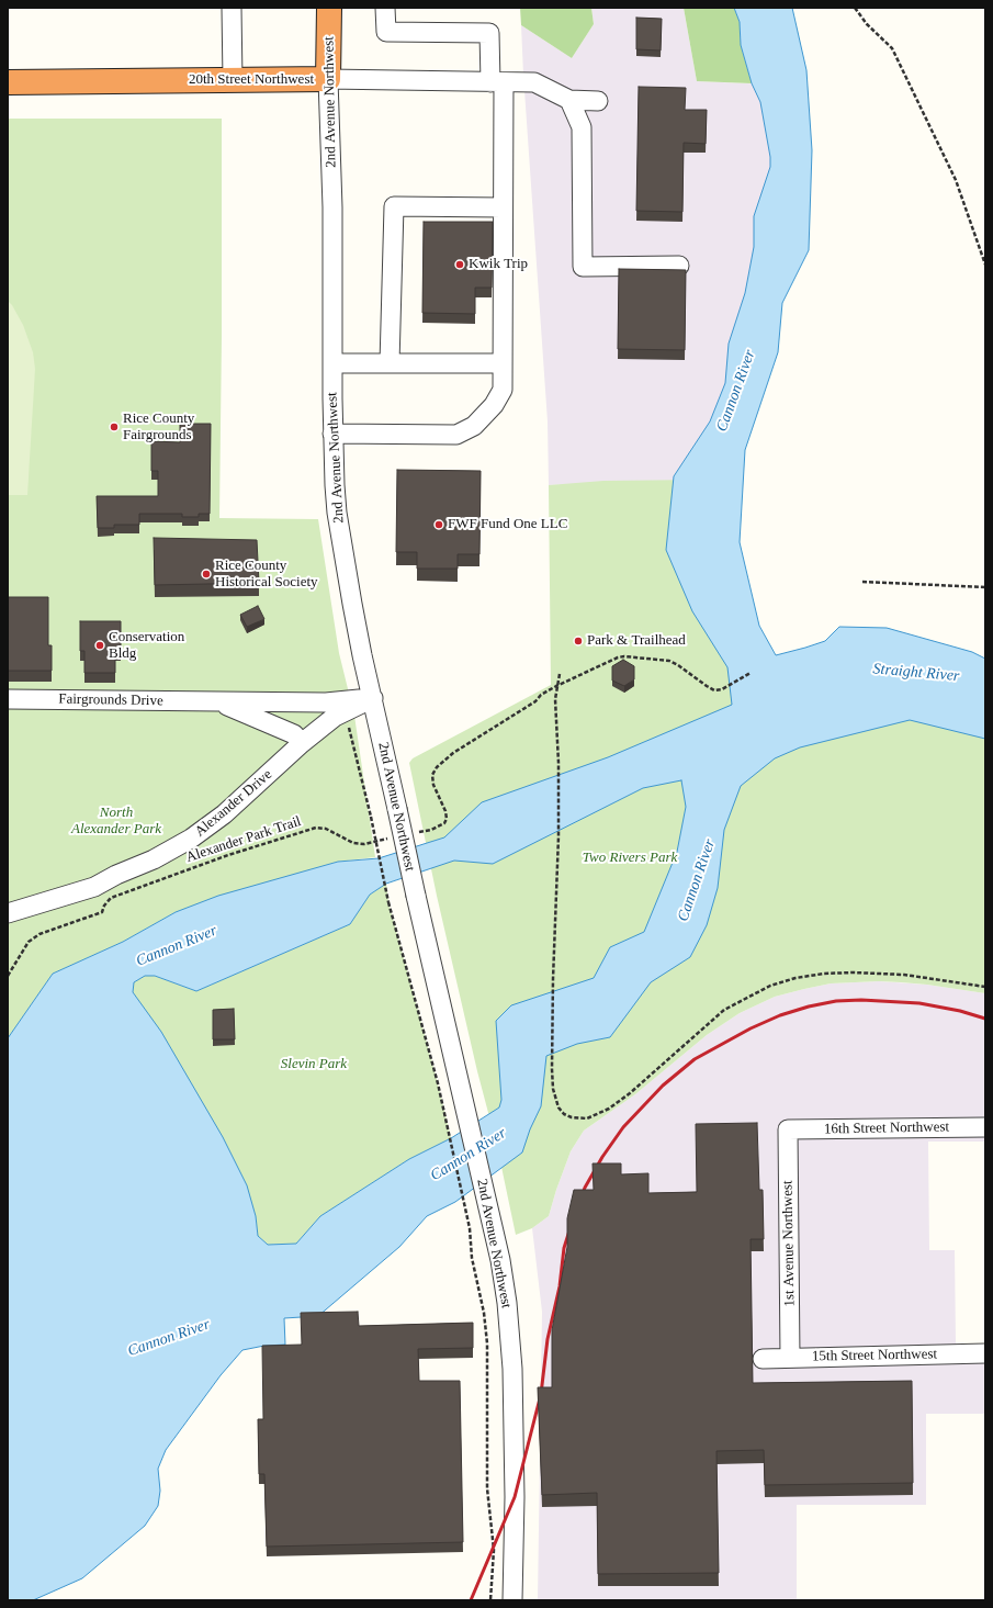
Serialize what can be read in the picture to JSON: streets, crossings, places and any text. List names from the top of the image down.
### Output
{
  "streets": {
    "highway": ["20th Street Northwest", "2nd Avenue Northwest"],
    "street": [
      "Fairgrounds Drive",
      "Alexander Drive",
      "16th Street Northwest",
      "1st Avenue Northwest",
      "15th Street Northwest"
    ],
    "path": ["Alexander Park Trail"]
  },
  "crossings": [
    ["20th Street Northwest", "2nd Avenue Northwest"],
    ["2nd Avenue Northwest", "Fairgrounds Drive"],
    ["2nd Avenue Northwest", "Alexander Drive"],
    ["Fairgrounds Drive", "Alexander Drive"],
    ["16th Street Northwest", "1st Avenue Northwest"],
    ["1st Avenue Northwest", "15th Street Northwest"]
  ],
  "water": ["Cannon River", "Straight River"],
  "parks": ["North Alexander Park", "Two Rivers Park", "Slevin Park"],
  "places": [
    "Kwik Trip",
    "Rice County Fairgrounds",
    "FWF Fund One LLC",
    "Rice County Historical Society",
    "Park & Trailhead",
    "Conservation Bldg"
  ]
}
